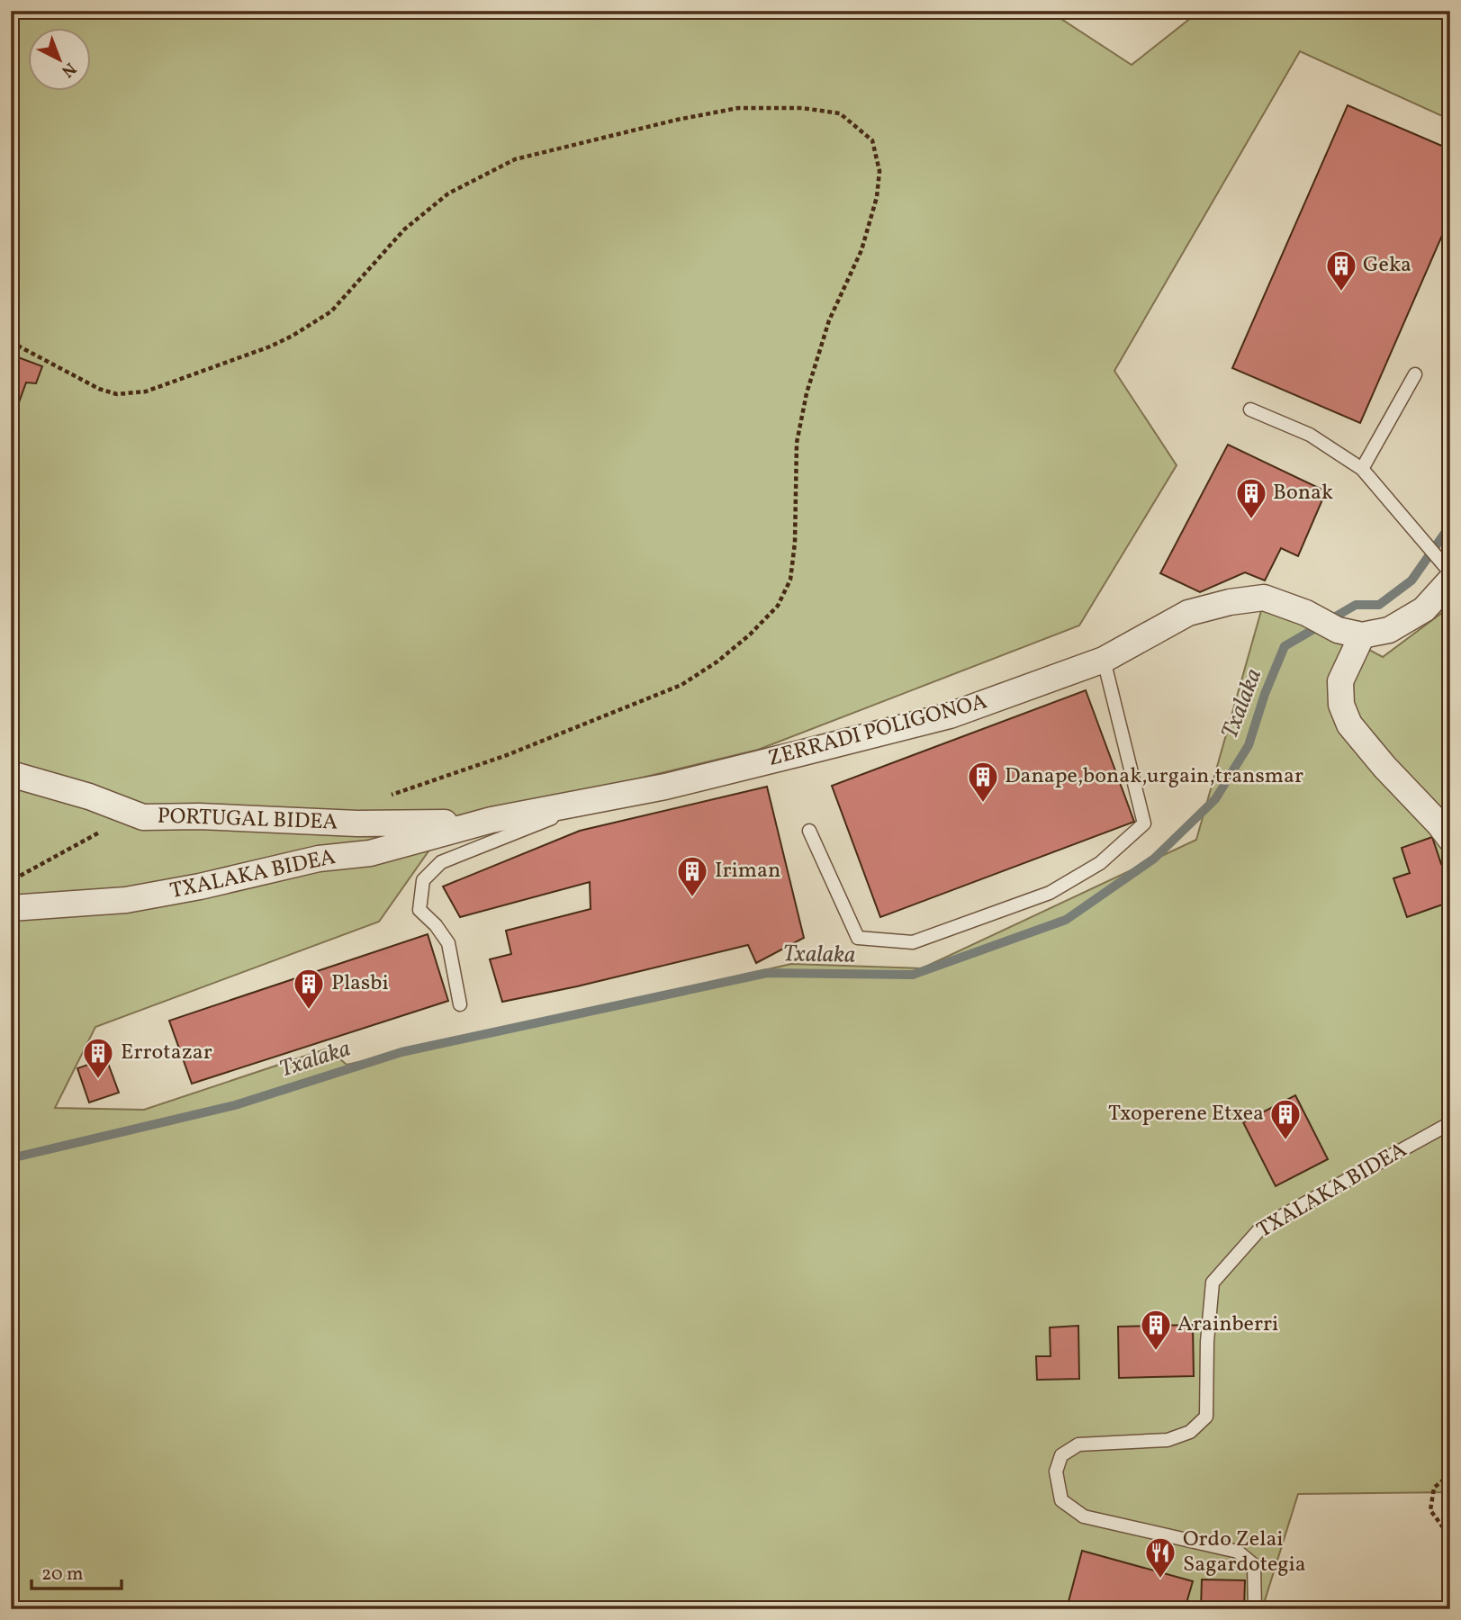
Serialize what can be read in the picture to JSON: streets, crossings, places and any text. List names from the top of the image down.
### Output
{
  "streets": {
    "street": ["ZERRADI POLIGONOA", "PORTUGAL BIDEA", "TXALAKA BIDEA"]
  },
  "crossings": [
    ["ZERRADI POLIGONOA", "PORTUGAL BIDEA"],
    ["ZERRADI POLIGONOA", "TXALAKA BIDEA"],
    ["PORTUGAL BIDEA", "TXALAKA BIDEA"]
  ],
  "water": ["Txalaka"],
  "places": {
    "building": [
      "Geka",
      "Bonak",
      "Danape,bonak,urgain,transmar",
      "Iriman",
      "Plasbi",
      "Errotazar",
      "Txoperene Etxea",
      "Arainberri"
    ],
    "restaurant": ["Ordo Zelai Sagardotegia"]
  },
  "scale_bar": "20 m",
  "north": "bottom right"
}
